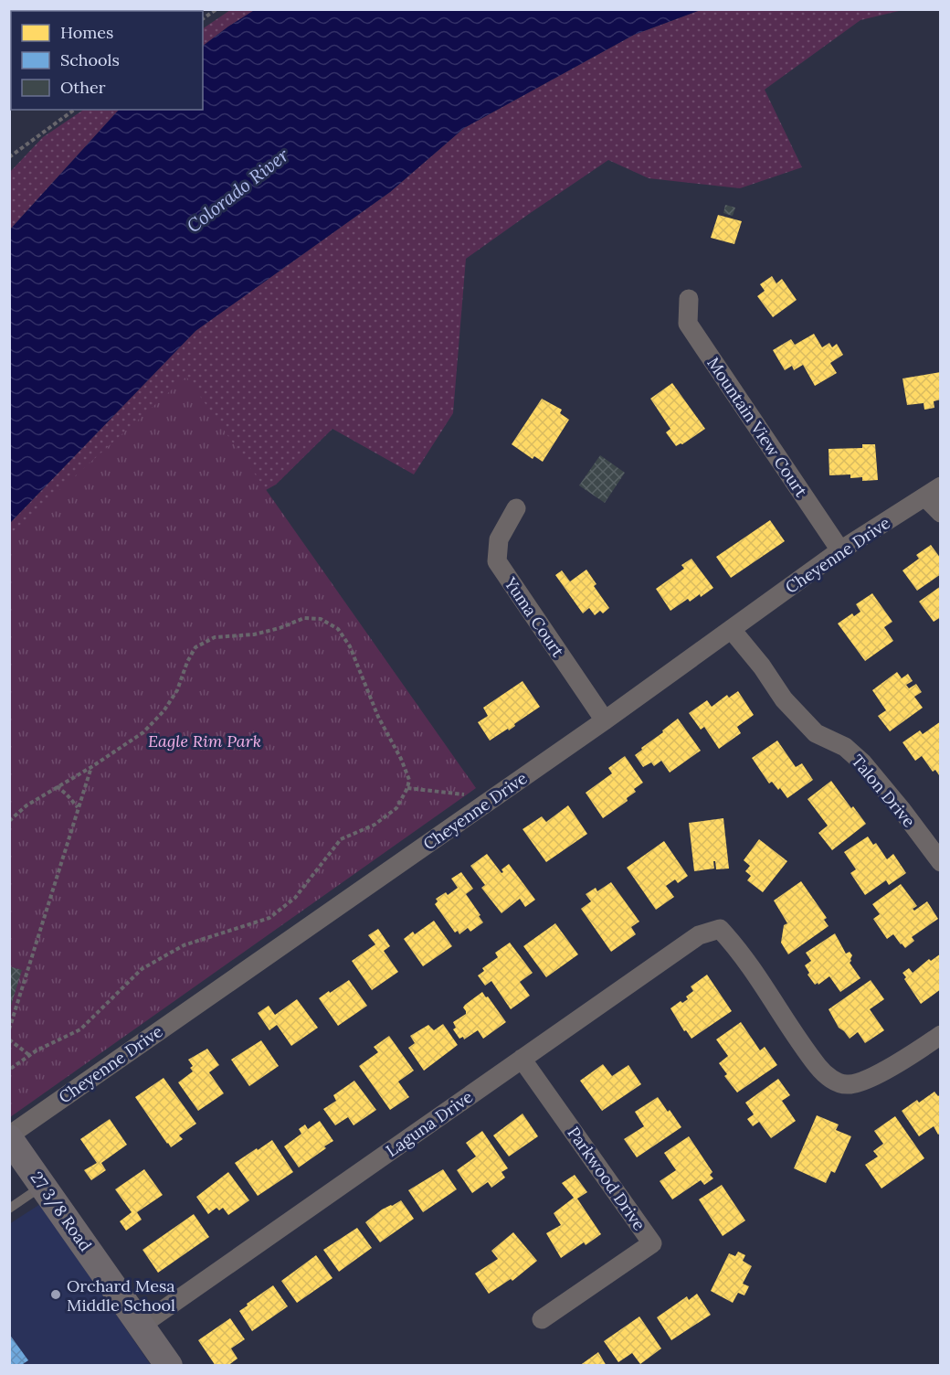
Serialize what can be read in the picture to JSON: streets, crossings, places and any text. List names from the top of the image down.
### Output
{
  "streets": {
    "street": [
      "Mountain View Court",
      "Cheyenne Drive",
      "Yuma Court",
      "Talon Drive",
      "Laguna Drive",
      "Parkwood Drive",
      "27 3/8 Road"
    ]
  },
  "crossings": [
    ["Mountain View Court", "Cheyenne Drive"],
    ["Cheyenne Drive", "Yuma Court"],
    ["Cheyenne Drive", "Talon Drive"],
    ["Cheyenne Drive", "27 3/8 Road"],
    ["Laguna Drive", "Parkwood Drive"],
    ["Laguna Drive", "27 3/8 Road"]
  ],
  "water": ["Colorado River"],
  "parks": ["Eagle Rim Park"],
  "places": ["Orchard Mesa Middle School"],
  "legend": ["Homes", "Schools", "Other"]
}
